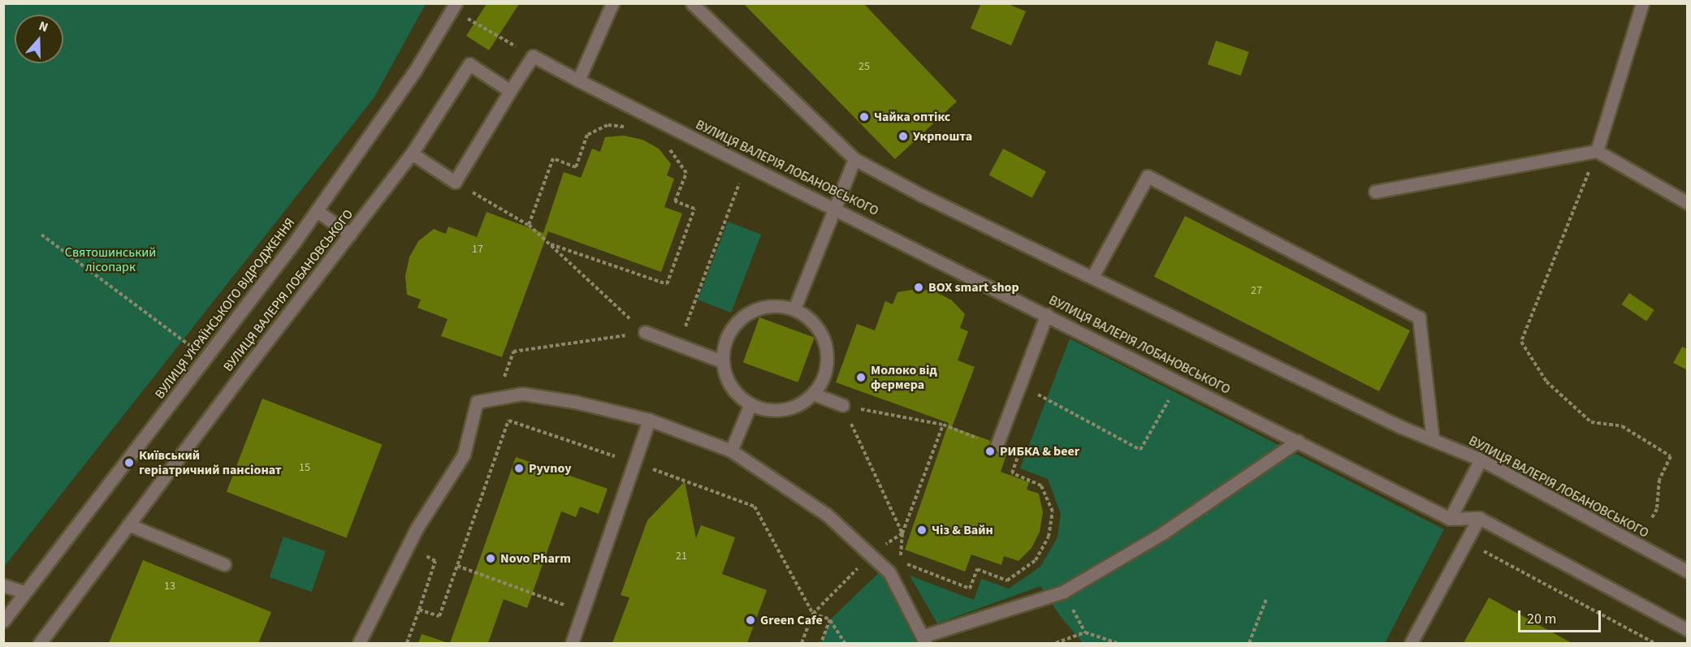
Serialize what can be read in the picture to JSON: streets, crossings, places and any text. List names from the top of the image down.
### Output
{
  "streets": {
    "street": ["ВУЛИЦЯ ВАЛЕРІЯ ЛОБАНОВСЬКОГО", "ВУЛИЦЯ УКРАЇНСЬКОГО ВІДРОДЖЕННЯ"]
  },
  "parks": ["Святошинський лісопарк"],
  "places": [
    "Чайка оптікс",
    "Укрпошта",
    "BOX smart shop",
    "Молоко від фермера",
    "РИБКА & beer",
    "Київський геріатричний пансіонат",
    "Pyvnoy",
    "Чіз & Вайн",
    "Novo Pharm",
    "Green Cafe"
  ],
  "house_numbers": [
    "25",
    "17",
    "27",
    "15",
    "21",
    "13"
  ],
  "scale_bar": "20 m",
  "north": "top"
}
